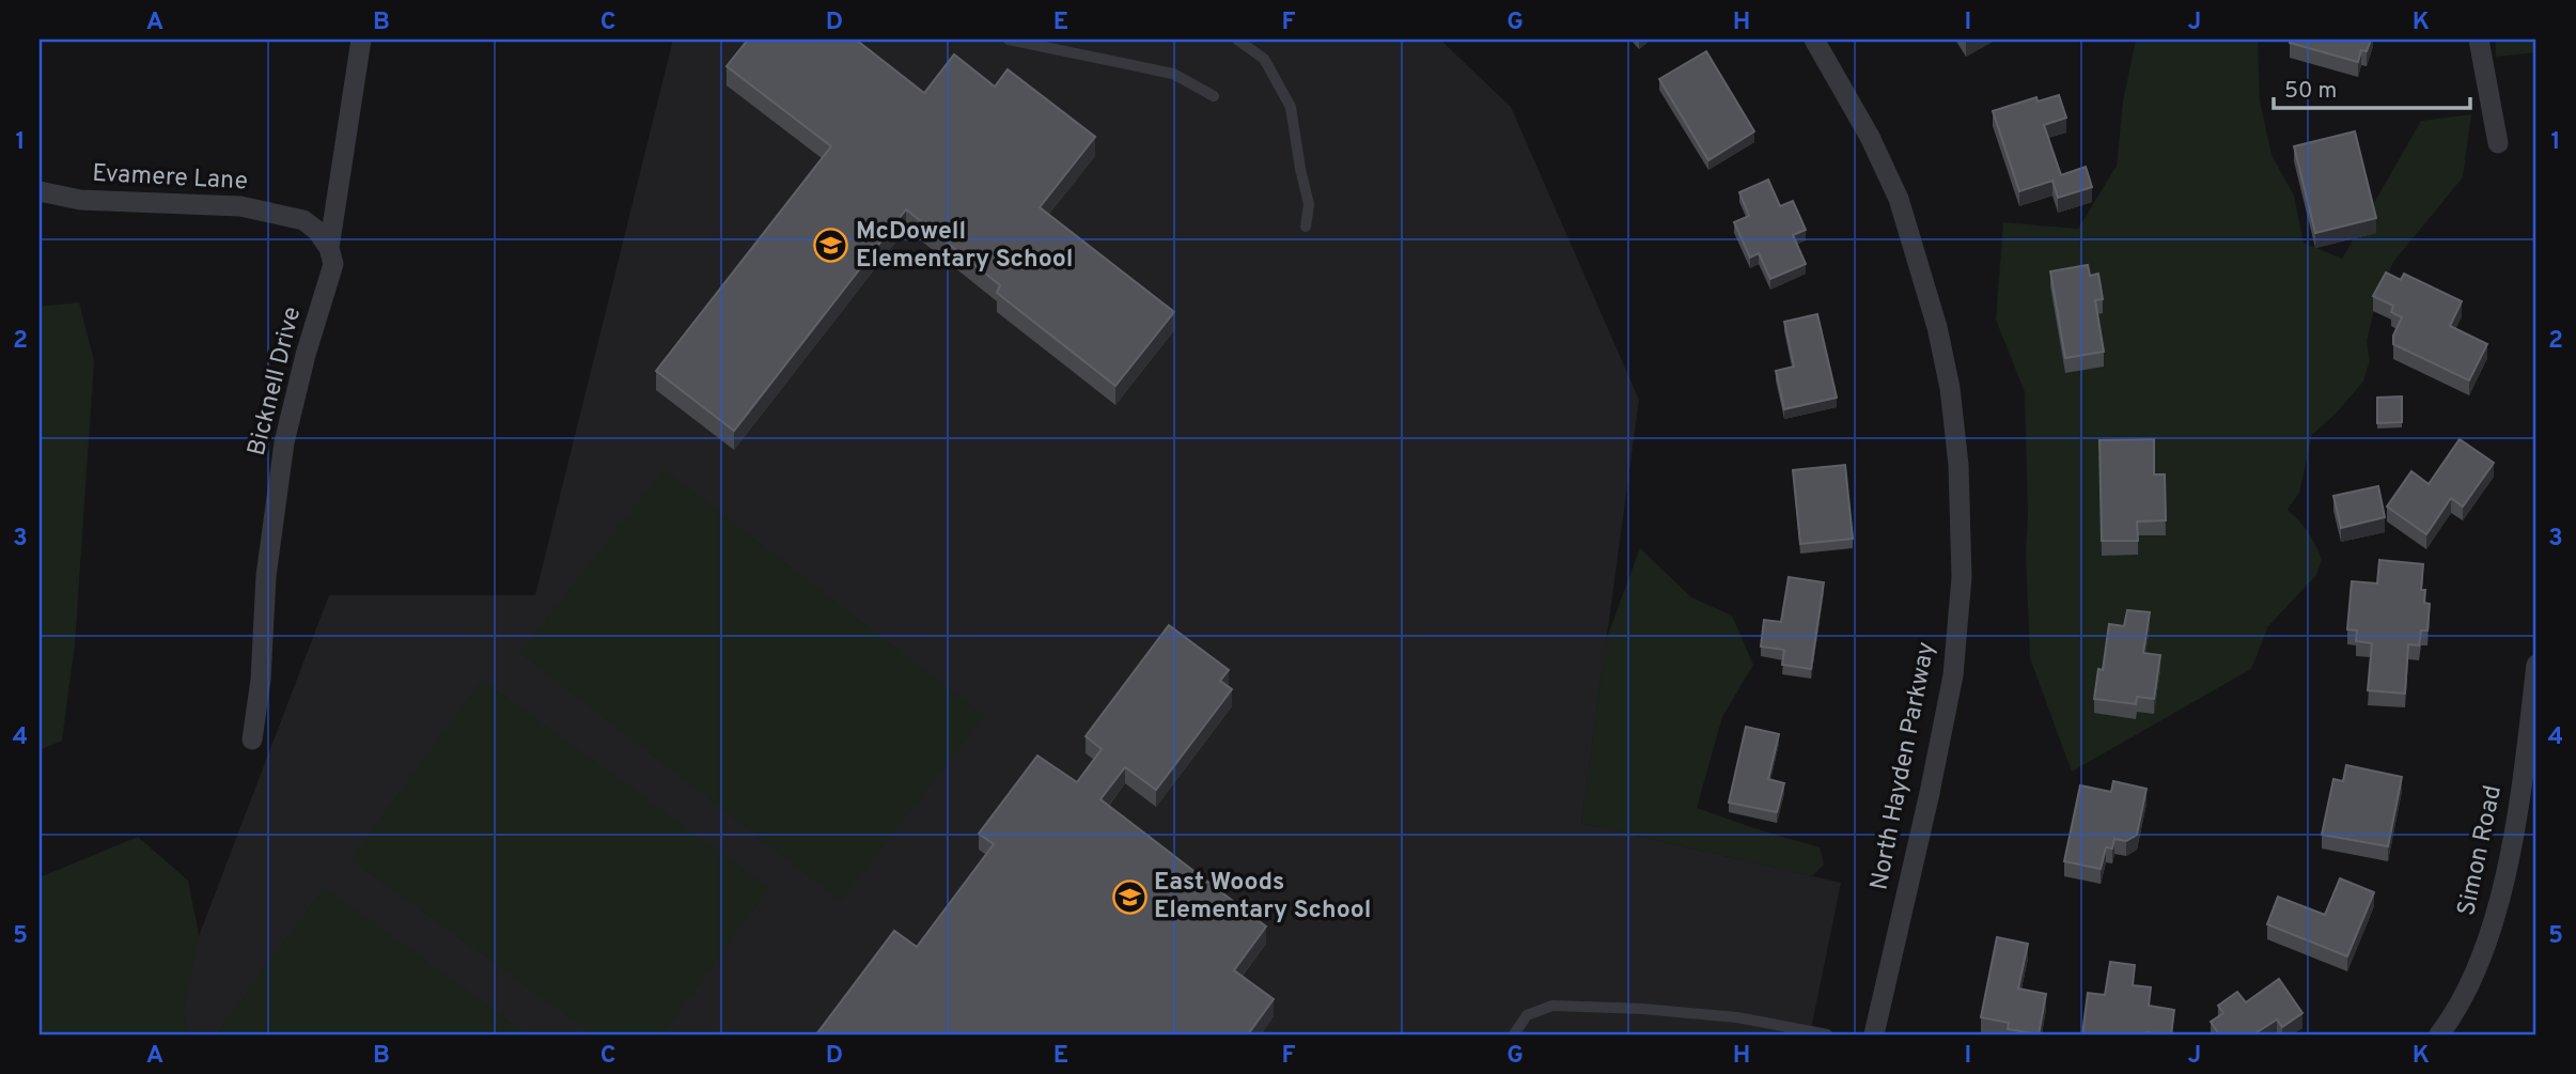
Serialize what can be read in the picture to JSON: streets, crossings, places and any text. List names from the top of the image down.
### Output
{
  "streets": {
    "street": [
      "Evamere Lane",
      "Bicknell Drive",
      "North Hayden Parkway",
      "Simon Road"
    ]
  },
  "crossings": [
    ["Evamere Lane", "Bicknell Drive"]
  ],
  "places": {
    "school or university": ["McDowell Elementary School", "East Woods Elementary School"]
  },
  "scale_bar": "50 m",
  "grid": {
    "columns": [
      "A",
      "B",
      "C",
      "D",
      "E",
      "F",
      "G",
      "H",
      "I",
      "J",
      "K"
    ],
    "rows": [
      "1",
      "2",
      "3",
      "4",
      "5"
    ]
  }
}
